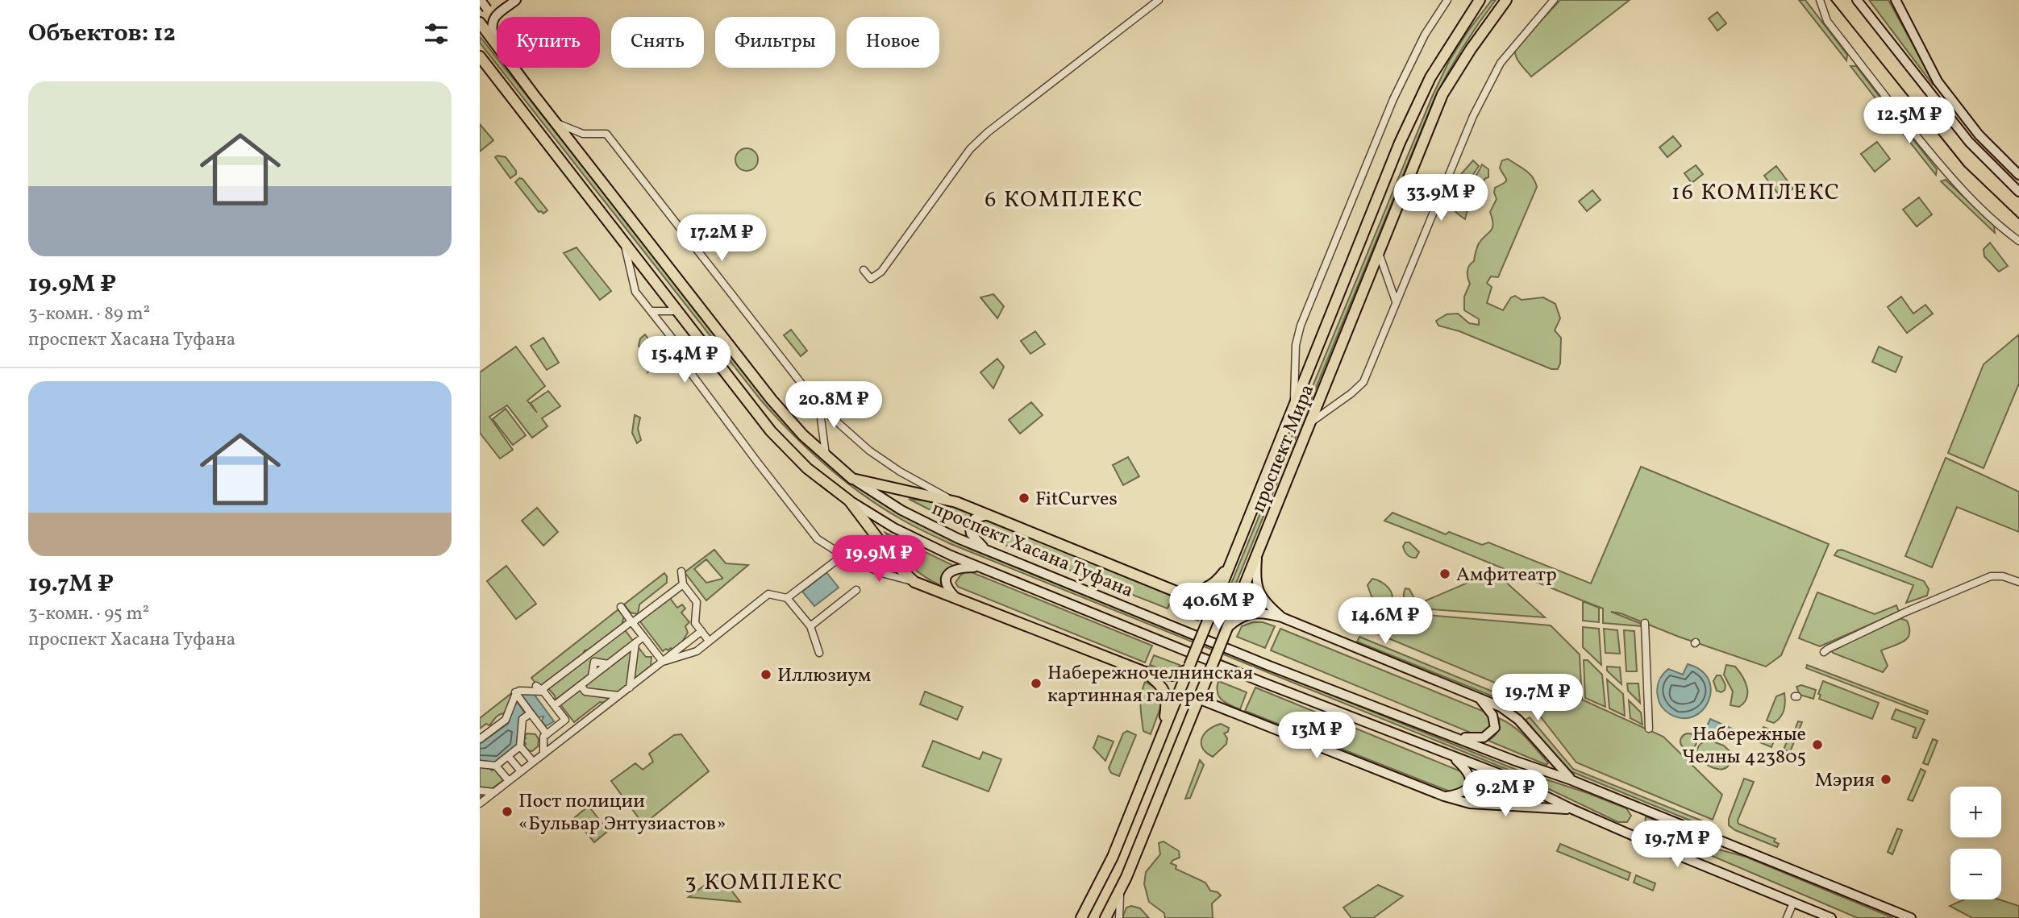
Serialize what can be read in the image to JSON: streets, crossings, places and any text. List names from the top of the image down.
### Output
{
  "streets": {
    "main road": ["проспект Мира", "проспект Хасана Туфана"]
  },
  "districts": ["16 КОМПЛЕКС", "6 КОМПЛЕКС", "3 КОМПЛЕКС"],
  "places": [
    "FitCurves",
    "Амфитеатр",
    "Иллюзиум",
    "Набережночелнинская картинная галерея",
    "Набережные Челны 423805",
    "Мэрия",
    "Пост полиции «Бульвар Энтузиастов»"
  ],
  "page": {
    "heading": "Объектов: 12",
    "chip": [
      "Купить",
      "Снять",
      "Фильтры",
      "Новое"
    ],
    "list": [
      {
        "name": "19.9M ₽",
        "note": "3-комн. · 89 m² · проспект Хасана Туфана"
      },
      {
        "name": "19.7M ₽",
        "note": "3-комн. · 95 m² · проспект Хасана Туфана"
      }
    ],
    "price": [
      "12.5M ₽",
      "33.9M ₽",
      "17.2M ₽",
      "15.4M ₽",
      "20.8M ₽",
      "19.9M ₽",
      "40.6M ₽",
      "14.6M ₽",
      "19.7M ₽",
      "13M ₽",
      "9.2M ₽",
      "19.7M ₽"
    ],
    "map_buttons": ["+", "−"]
  }
}
